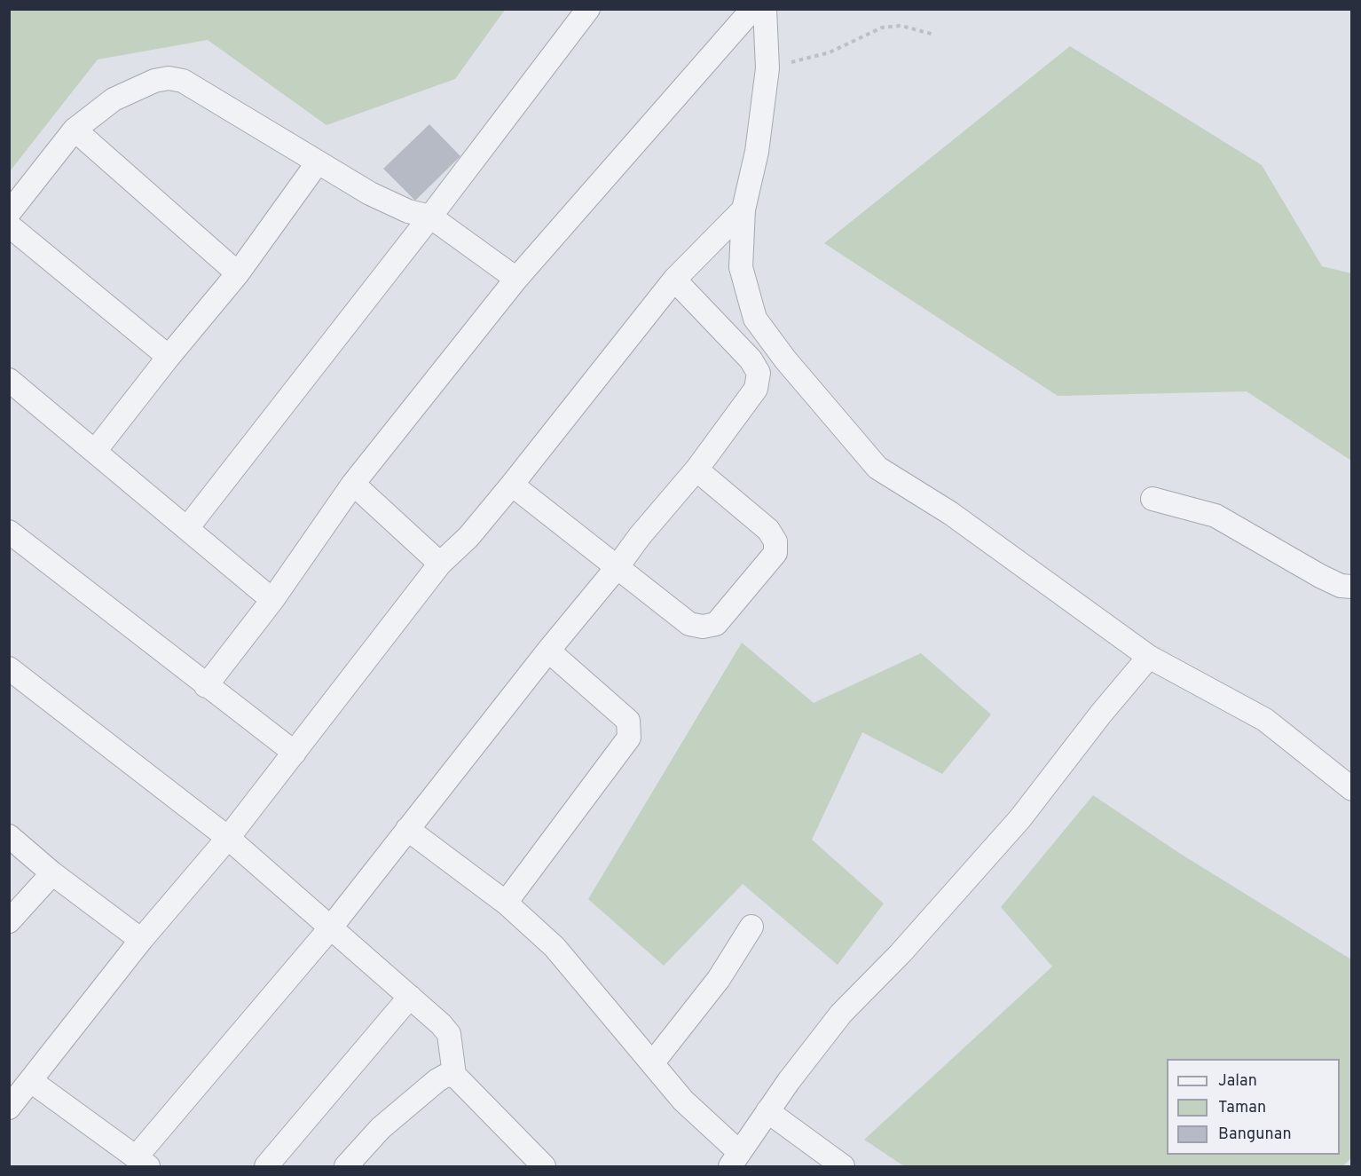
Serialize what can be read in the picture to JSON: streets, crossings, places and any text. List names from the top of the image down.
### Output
{
  "legend": ["Jalan", "Taman", "Bangunan"]
}
